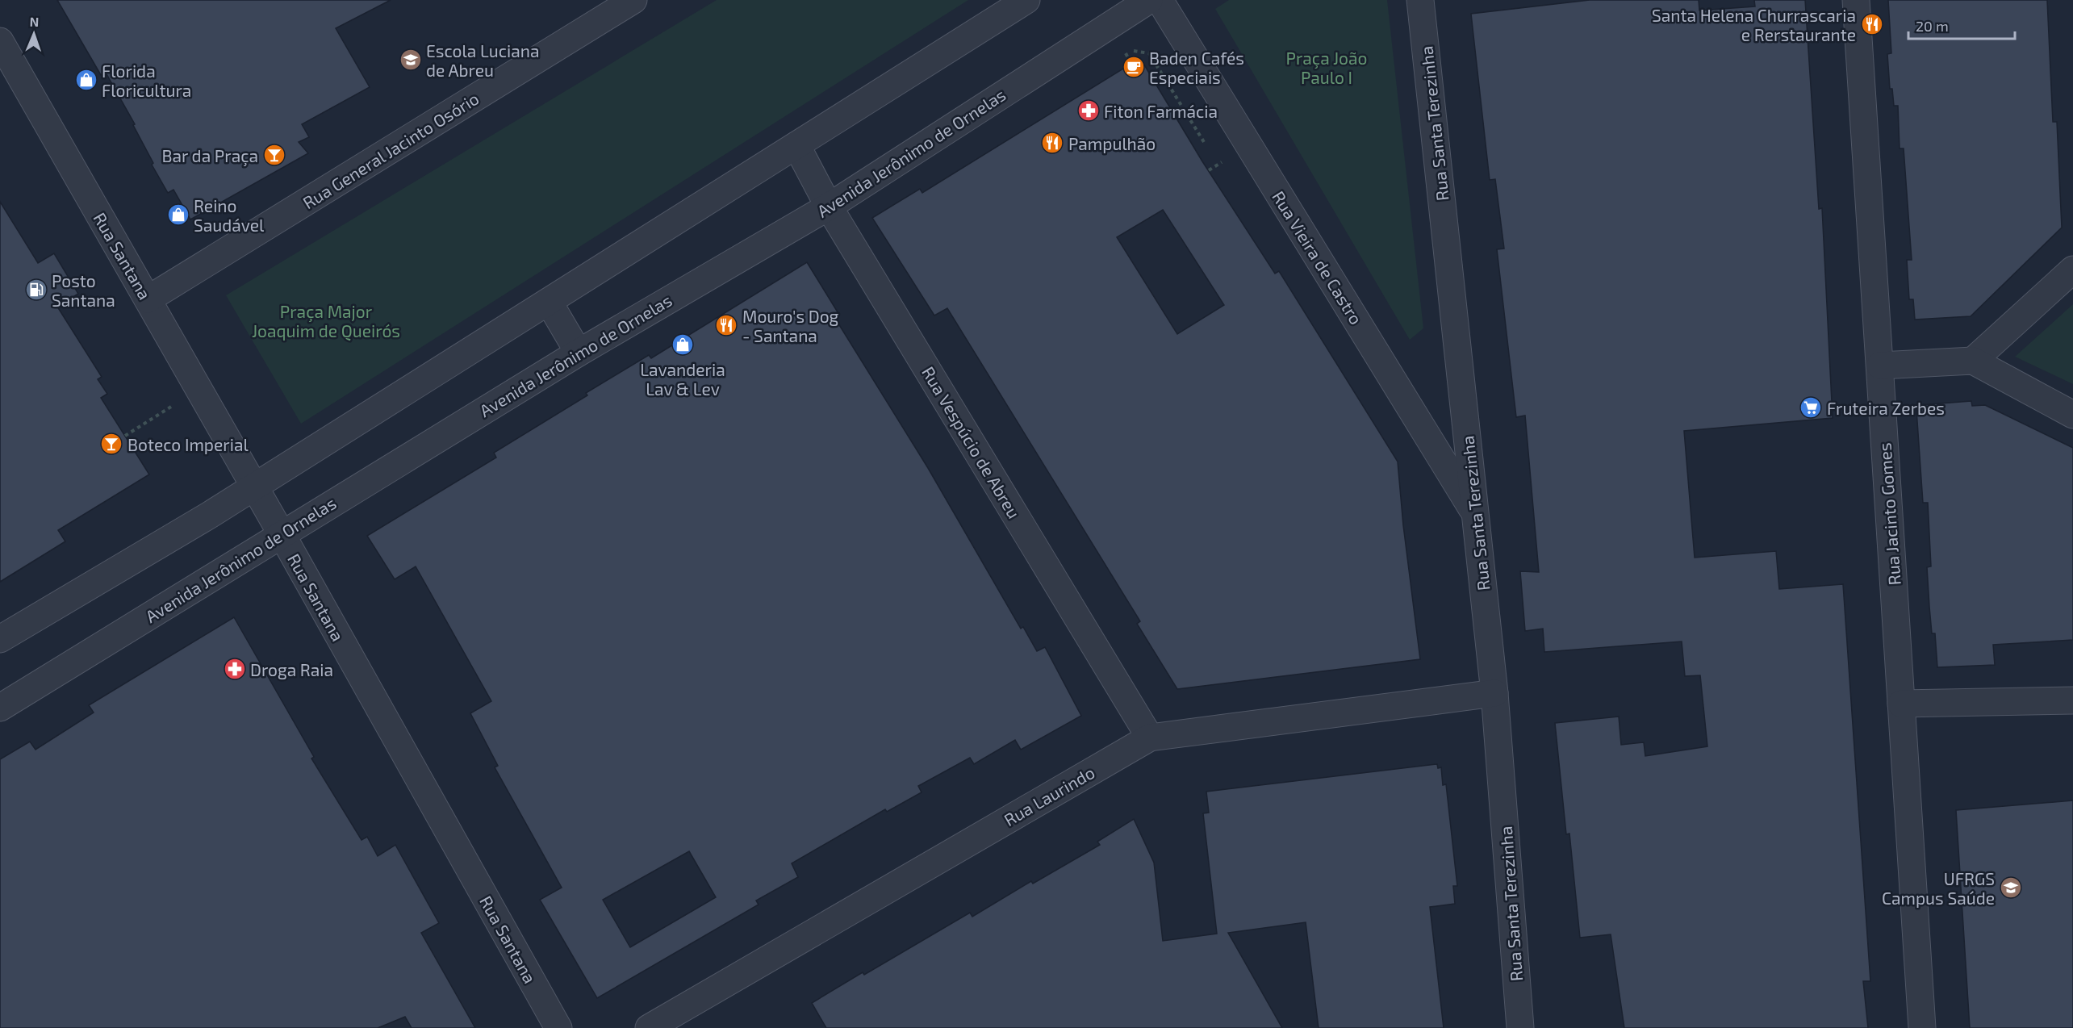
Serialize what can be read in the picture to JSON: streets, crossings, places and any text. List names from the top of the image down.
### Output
{
  "streets": {
    "street": [
      "Rua Santa Terezinha",
      "Rua General Jacinto Osório",
      "Avenida Jerônimo de Ornelas",
      "Rua Santana",
      "Rua Vieira de Castro",
      "Rua Vespúcio de Abreu",
      "Rua Jacinto Gomes",
      "Rua Laurindo"
    ]
  },
  "crossings": [
    ["Rua Santa Terezinha", "Rua Vieira de Castro"],
    ["Rua Santa Terezinha", "Rua Laurindo"],
    ["Rua General Jacinto Osório", "Rua Santana"],
    ["Avenida Jerônimo de Ornelas", "Rua Santana"],
    ["Avenida Jerônimo de Ornelas", "Rua Vespúcio de Abreu"],
    ["Rua Vespúcio de Abreu", "Rua Laurindo"]
  ],
  "parks": ["Praça João Paulo I", "Praça Major Joaquim de Queirós"],
  "places": {
    "restaurant": ["Santa Helena Churrascaria e Rerstaurante", "Pampulhão", "Mouro's Dog - Santana"],
    "school or university": ["Escola Luciana de Abreu", "UFRGS Campus Saúde"],
    "cafe": ["Baden Cafés Especiais"],
    "shop": ["Florida Floricultura", "Reino Saudável", "Lavanderia Lav & Lev"],
    "pharmacy": ["Fiton Farmácia", "Droga Raia"],
    "bar": ["Bar da Praça", "Boteco Imperial"],
    "fuel station": ["Posto Santana"],
    "supermarket": ["Fruteira Zerbes"]
  },
  "scale_bar": "20 m",
  "north": "top"
}
